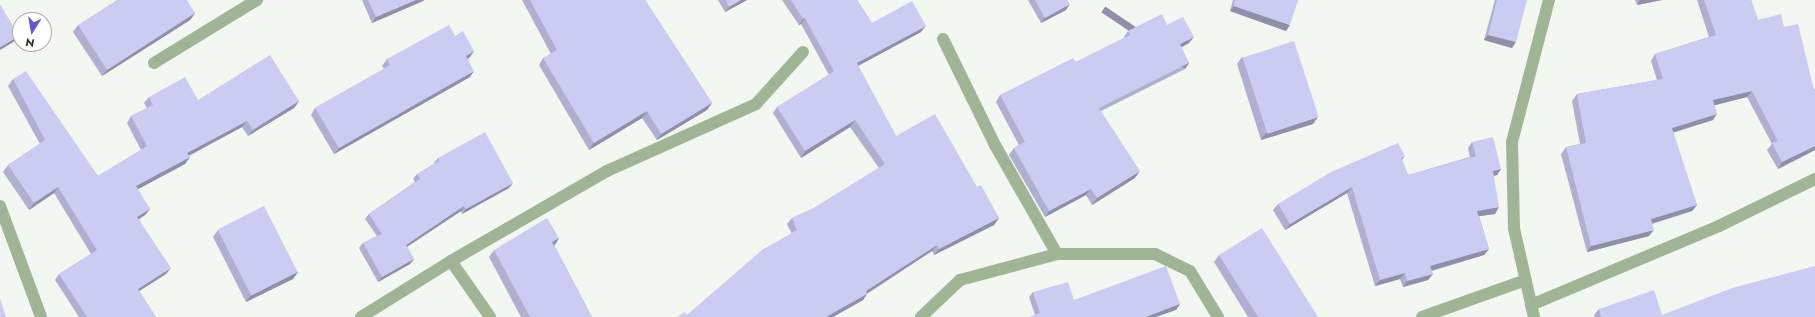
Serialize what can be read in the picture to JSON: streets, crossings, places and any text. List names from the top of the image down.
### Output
{
  "north": "bottom"
}
